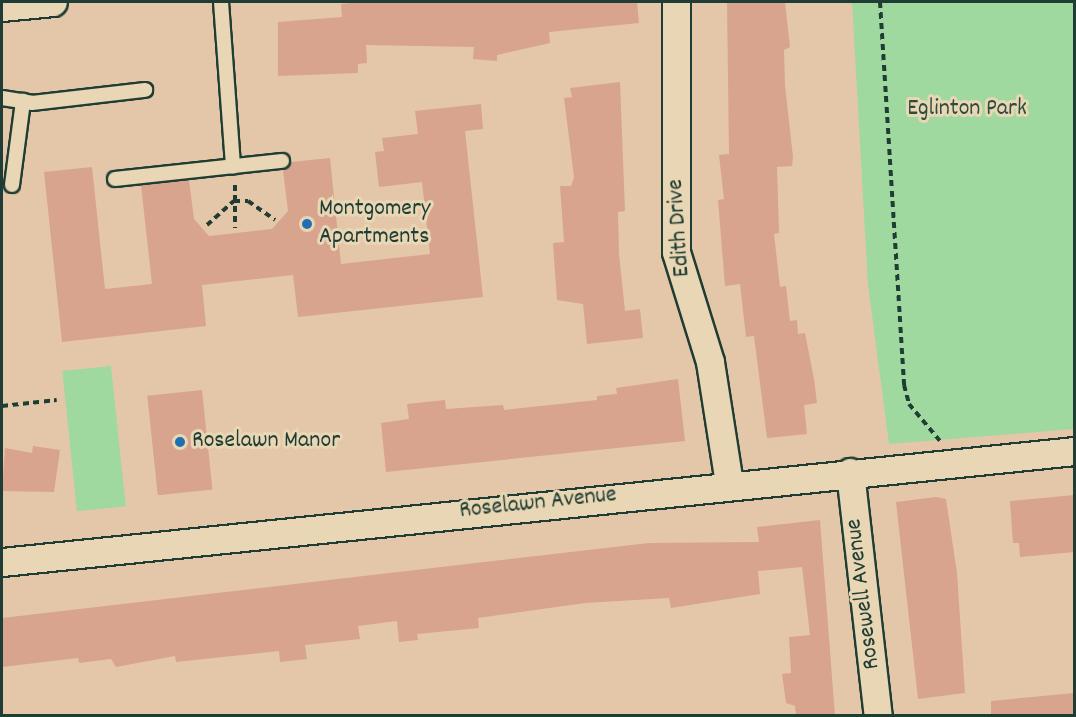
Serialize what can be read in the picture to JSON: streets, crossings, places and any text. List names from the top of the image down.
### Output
{
  "streets": {
    "street": ["Edith Drive", "Roselawn Avenue", "Rosewell Avenue"]
  },
  "crossings": [
    ["Edith Drive", "Roselawn Avenue"],
    ["Roselawn Avenue", "Rosewell Avenue"]
  ],
  "parks": ["Eglinton Park"],
  "places": ["Montgomery Apartments", "Roselawn Manor"]
}
